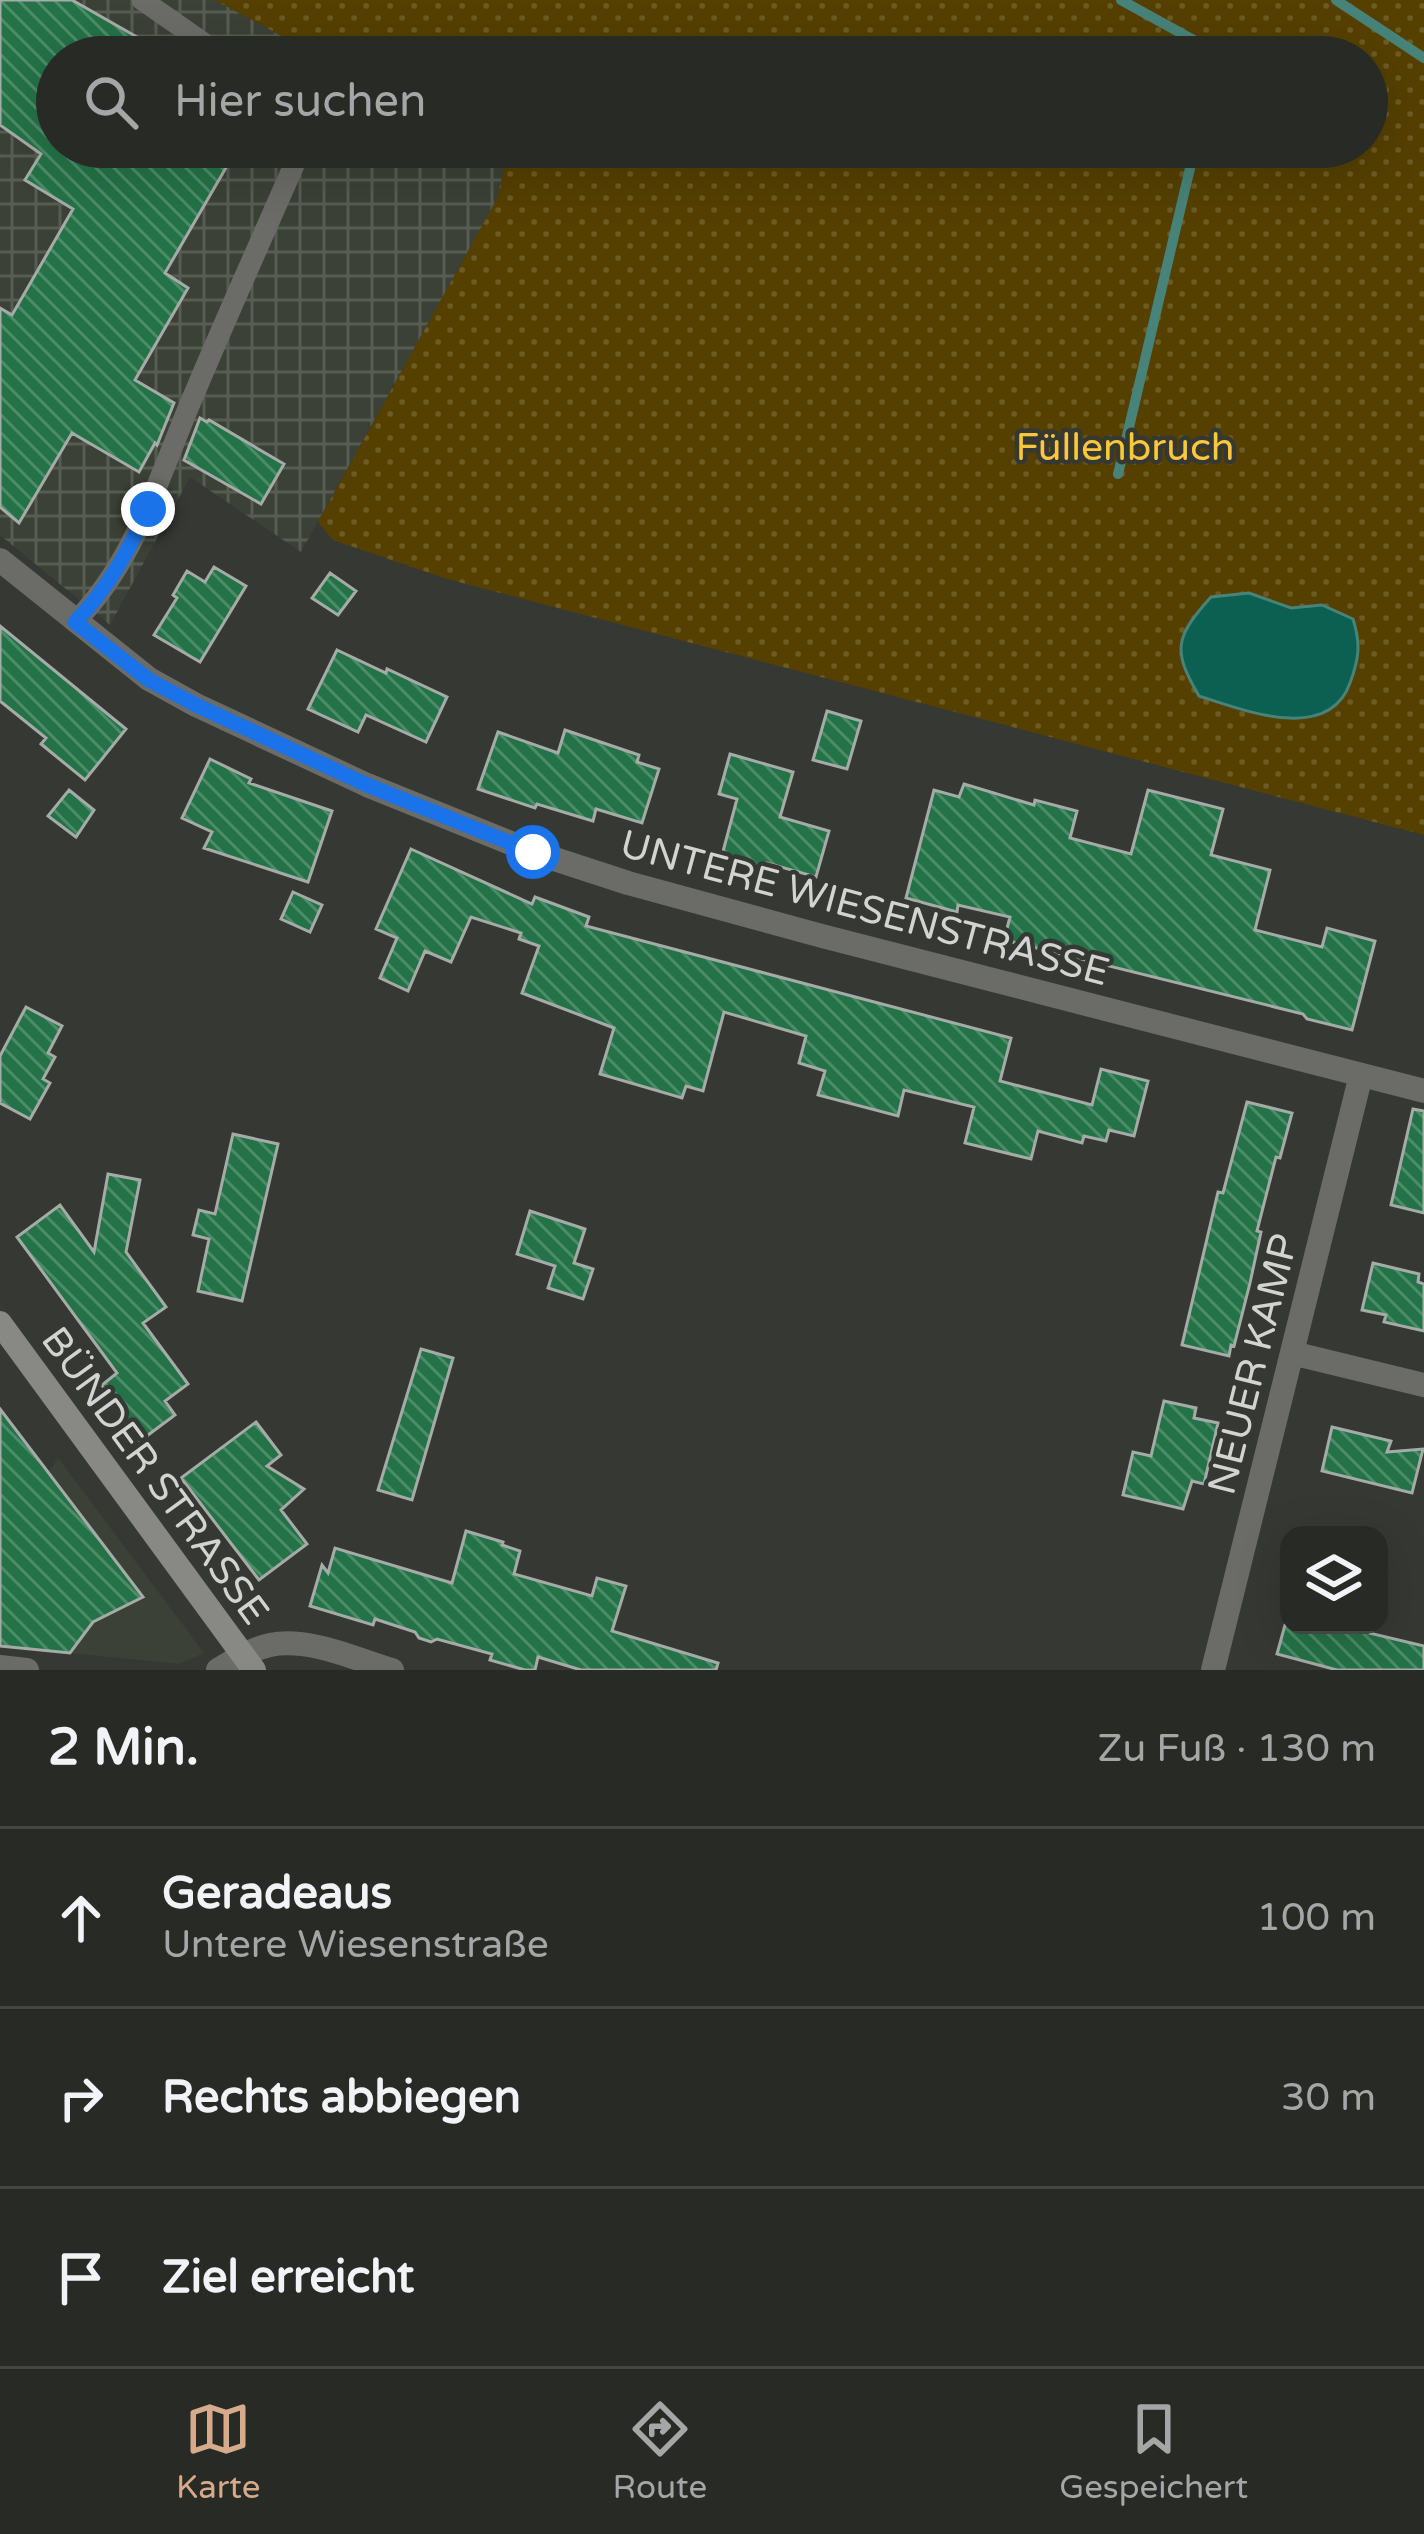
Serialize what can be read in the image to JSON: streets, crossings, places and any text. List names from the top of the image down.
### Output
{
  "streets": {
    "main road": ["BÜNDER STRASSE"],
    "street": ["UNTERE WIESENSTRASSE", "NEUER KAMP"]
  },
  "crossings": [
    ["UNTERE WIESENSTRASSE", "NEUER KAMP"]
  ],
  "parks": ["Füllenbruch"],
  "page": {
    "search": "Hier suchen",
    "heading": ["2 Min.", "Zu Fuß · 130 m"],
    "list": [
      ["Geradeaus", "Untere Wiesenstraße", "100 m"],
      ["Rechts abbiegen", "30 m"],
      "Ziel erreicht"
    ],
    "nav": ["Karte", "Route", "Gespeichert"]
  }
}
